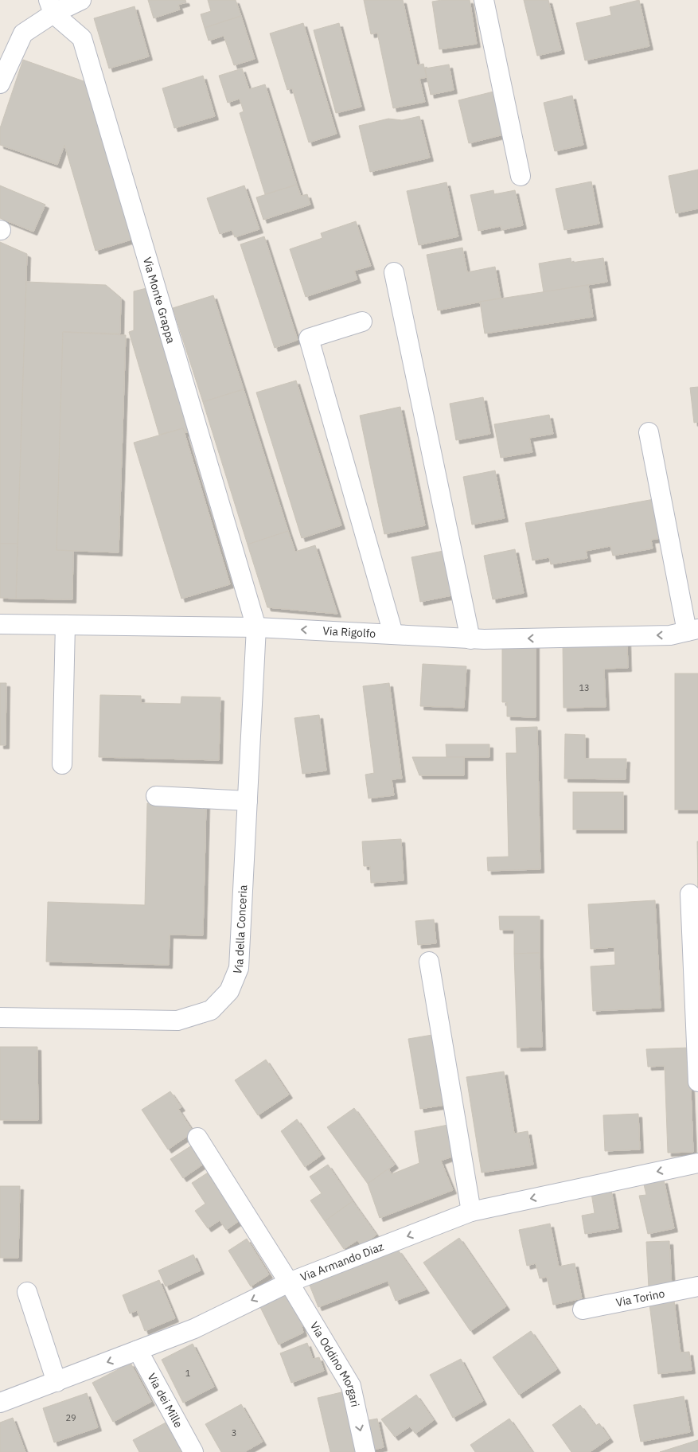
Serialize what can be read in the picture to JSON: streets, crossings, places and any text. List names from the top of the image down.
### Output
{
  "streets": {
    "street": [
      "Via Monte Grappa",
      "Via Rigolfo",
      "Via della Conceria",
      "Via Armando Diaz",
      "Via Torino",
      "Via Oddino Morgari",
      "Via dei Mille"
    ]
  },
  "crossings": [
    ["Via Monte Grappa", "Via Rigolfo"],
    ["Via Monte Grappa", "Via della Conceria"],
    ["Via Rigolfo", "Via della Conceria"],
    ["Via Armando Diaz", "Via Oddino Morgari"],
    ["Via Armando Diaz", "Via dei Mille"]
  ],
  "one_way": ["Via Rigolfo", "Via Armando Diaz", "Via Oddino Morgari"],
  "house_numbers": [
    "13",
    "1",
    "29",
    "3"
  ]
}
